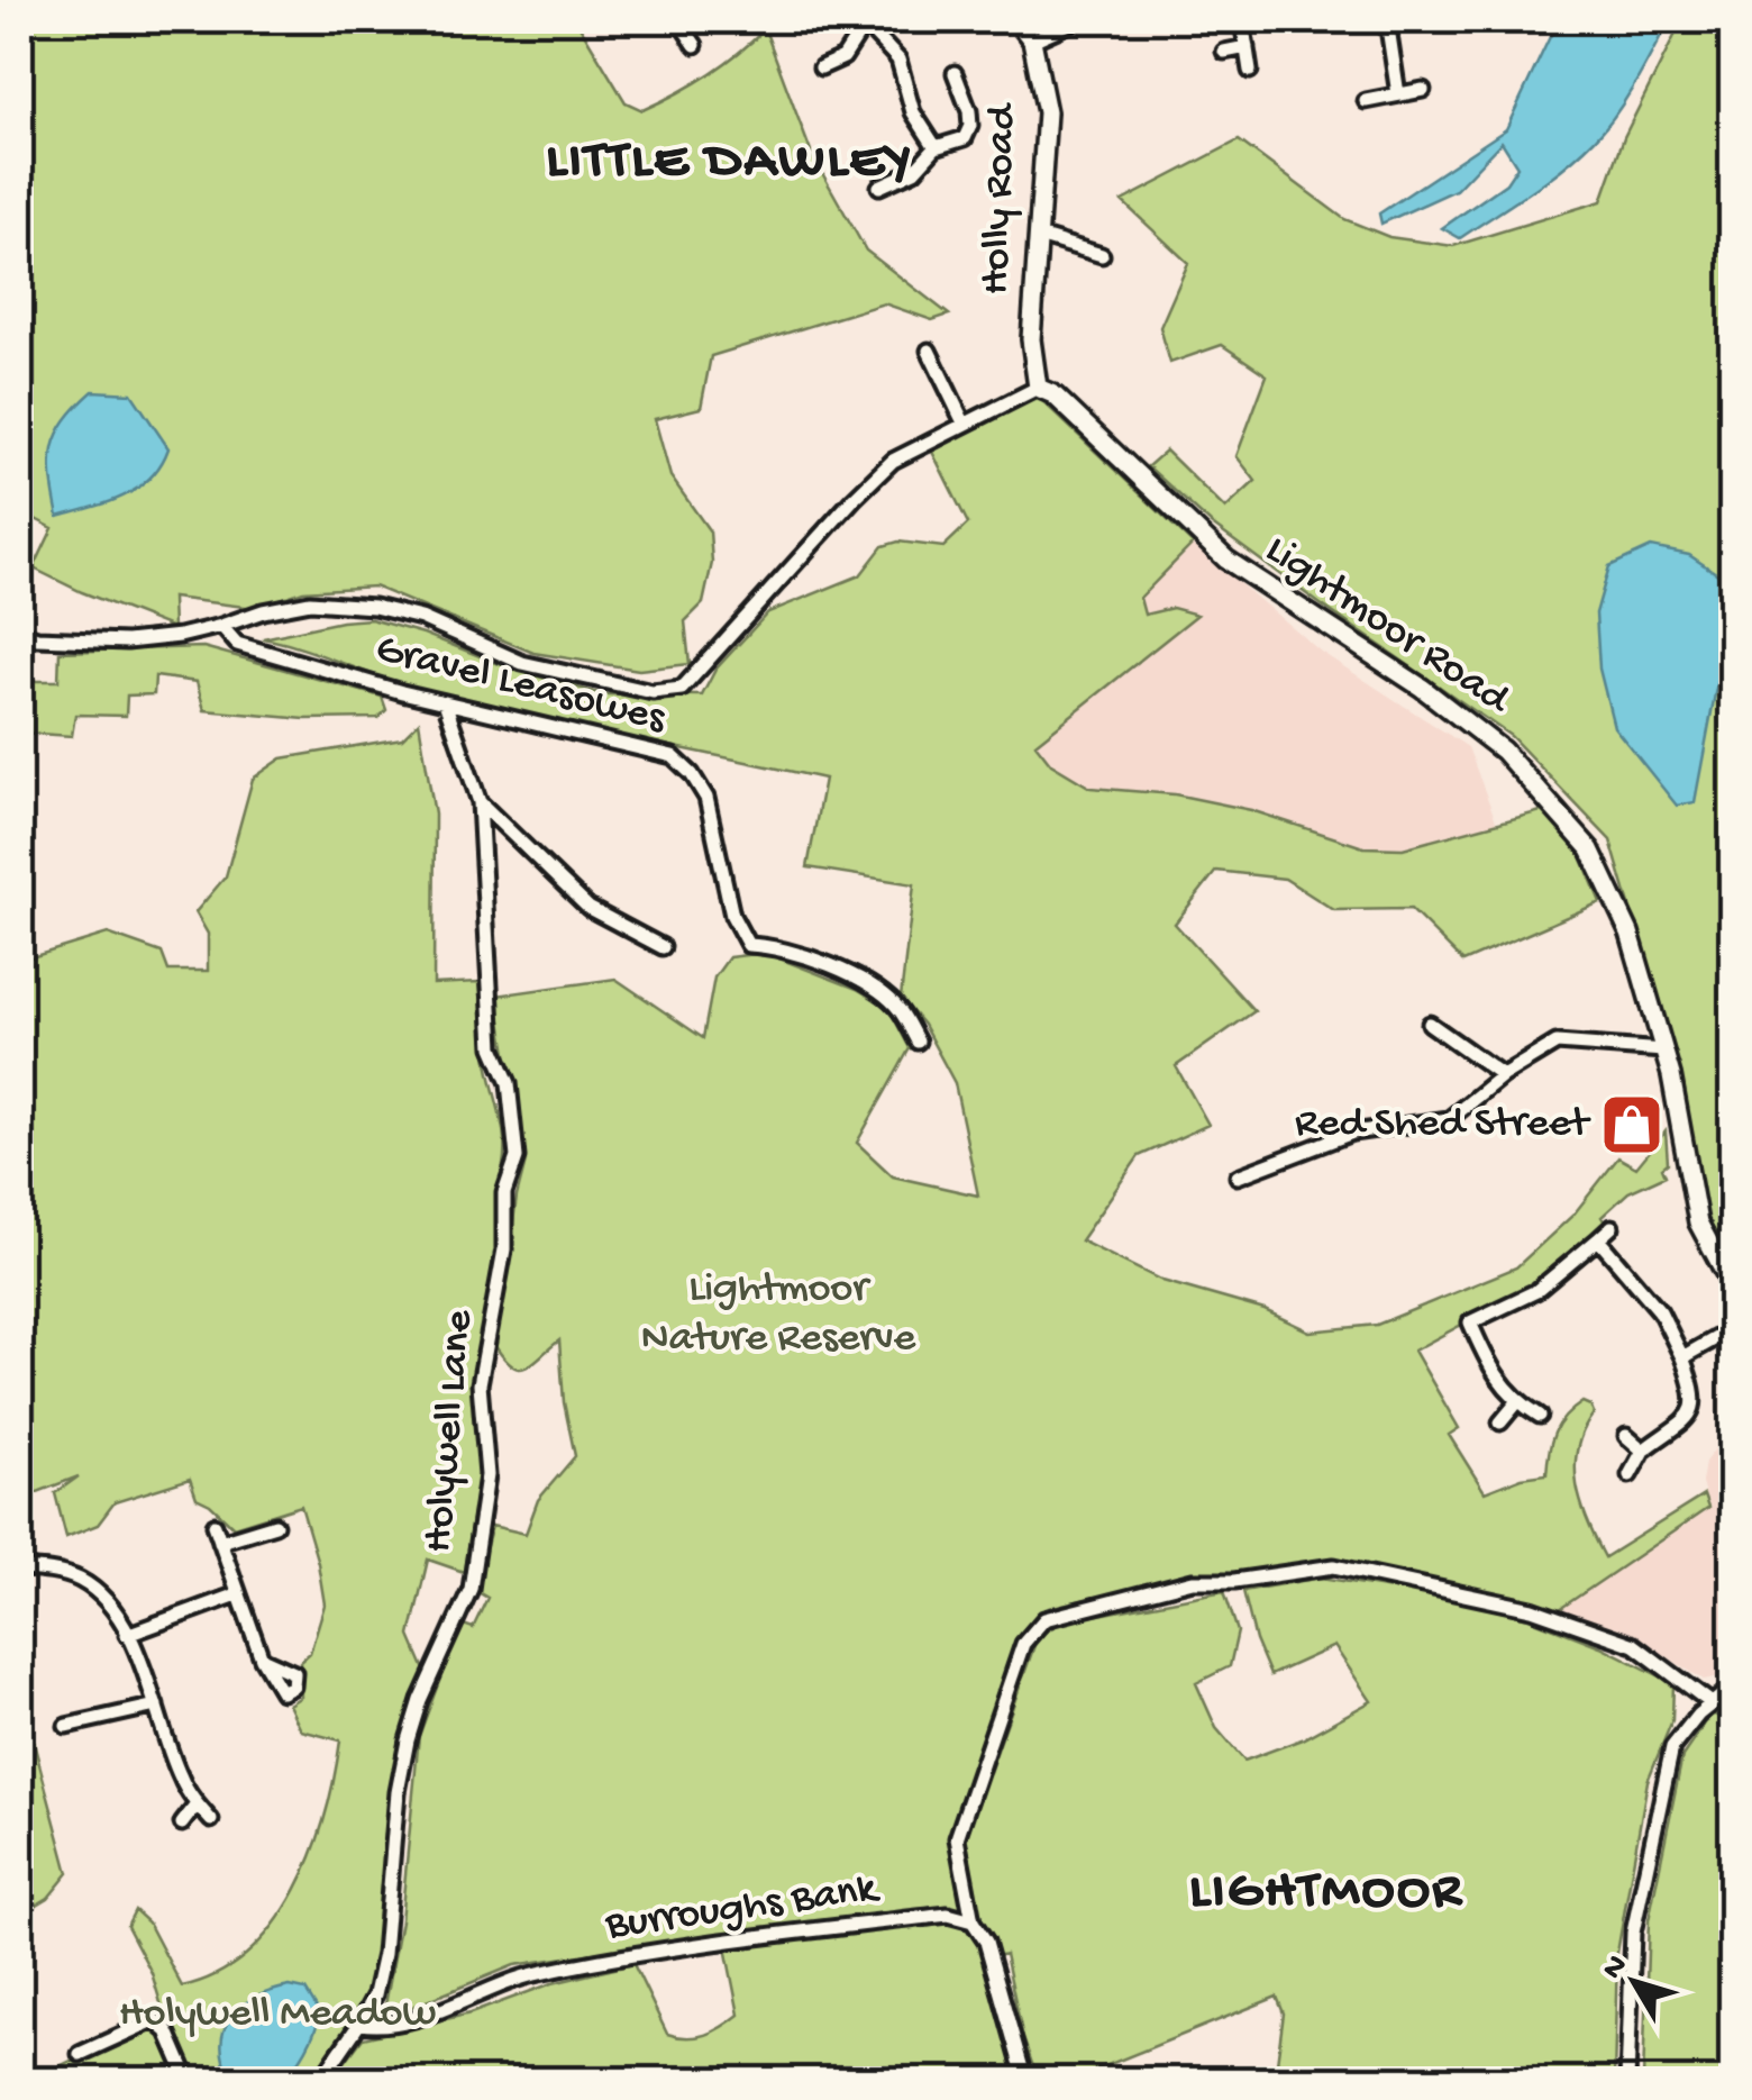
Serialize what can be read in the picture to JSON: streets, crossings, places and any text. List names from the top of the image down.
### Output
{
  "streets": {
    "street": [
      "Holly Road",
      "Lightmoor Road",
      "Gravel Leasowes",
      "Holywell Lane",
      "Burroughs Bank"
    ]
  },
  "crossings": [
    ["Holly Road", "Lightmoor Road"],
    ["Gravel Leasowes", "Holywell Lane"],
    ["Holywell Lane", "Burroughs Bank"]
  ],
  "districts": ["LITTLE DAWLEY", "LIGHTMOOR"],
  "parks": ["Lightmoor Nature Reserve", "Holywell Meadow"],
  "places": {
    "shop": ["Red Shed Street"]
  },
  "north": "top left"
}
